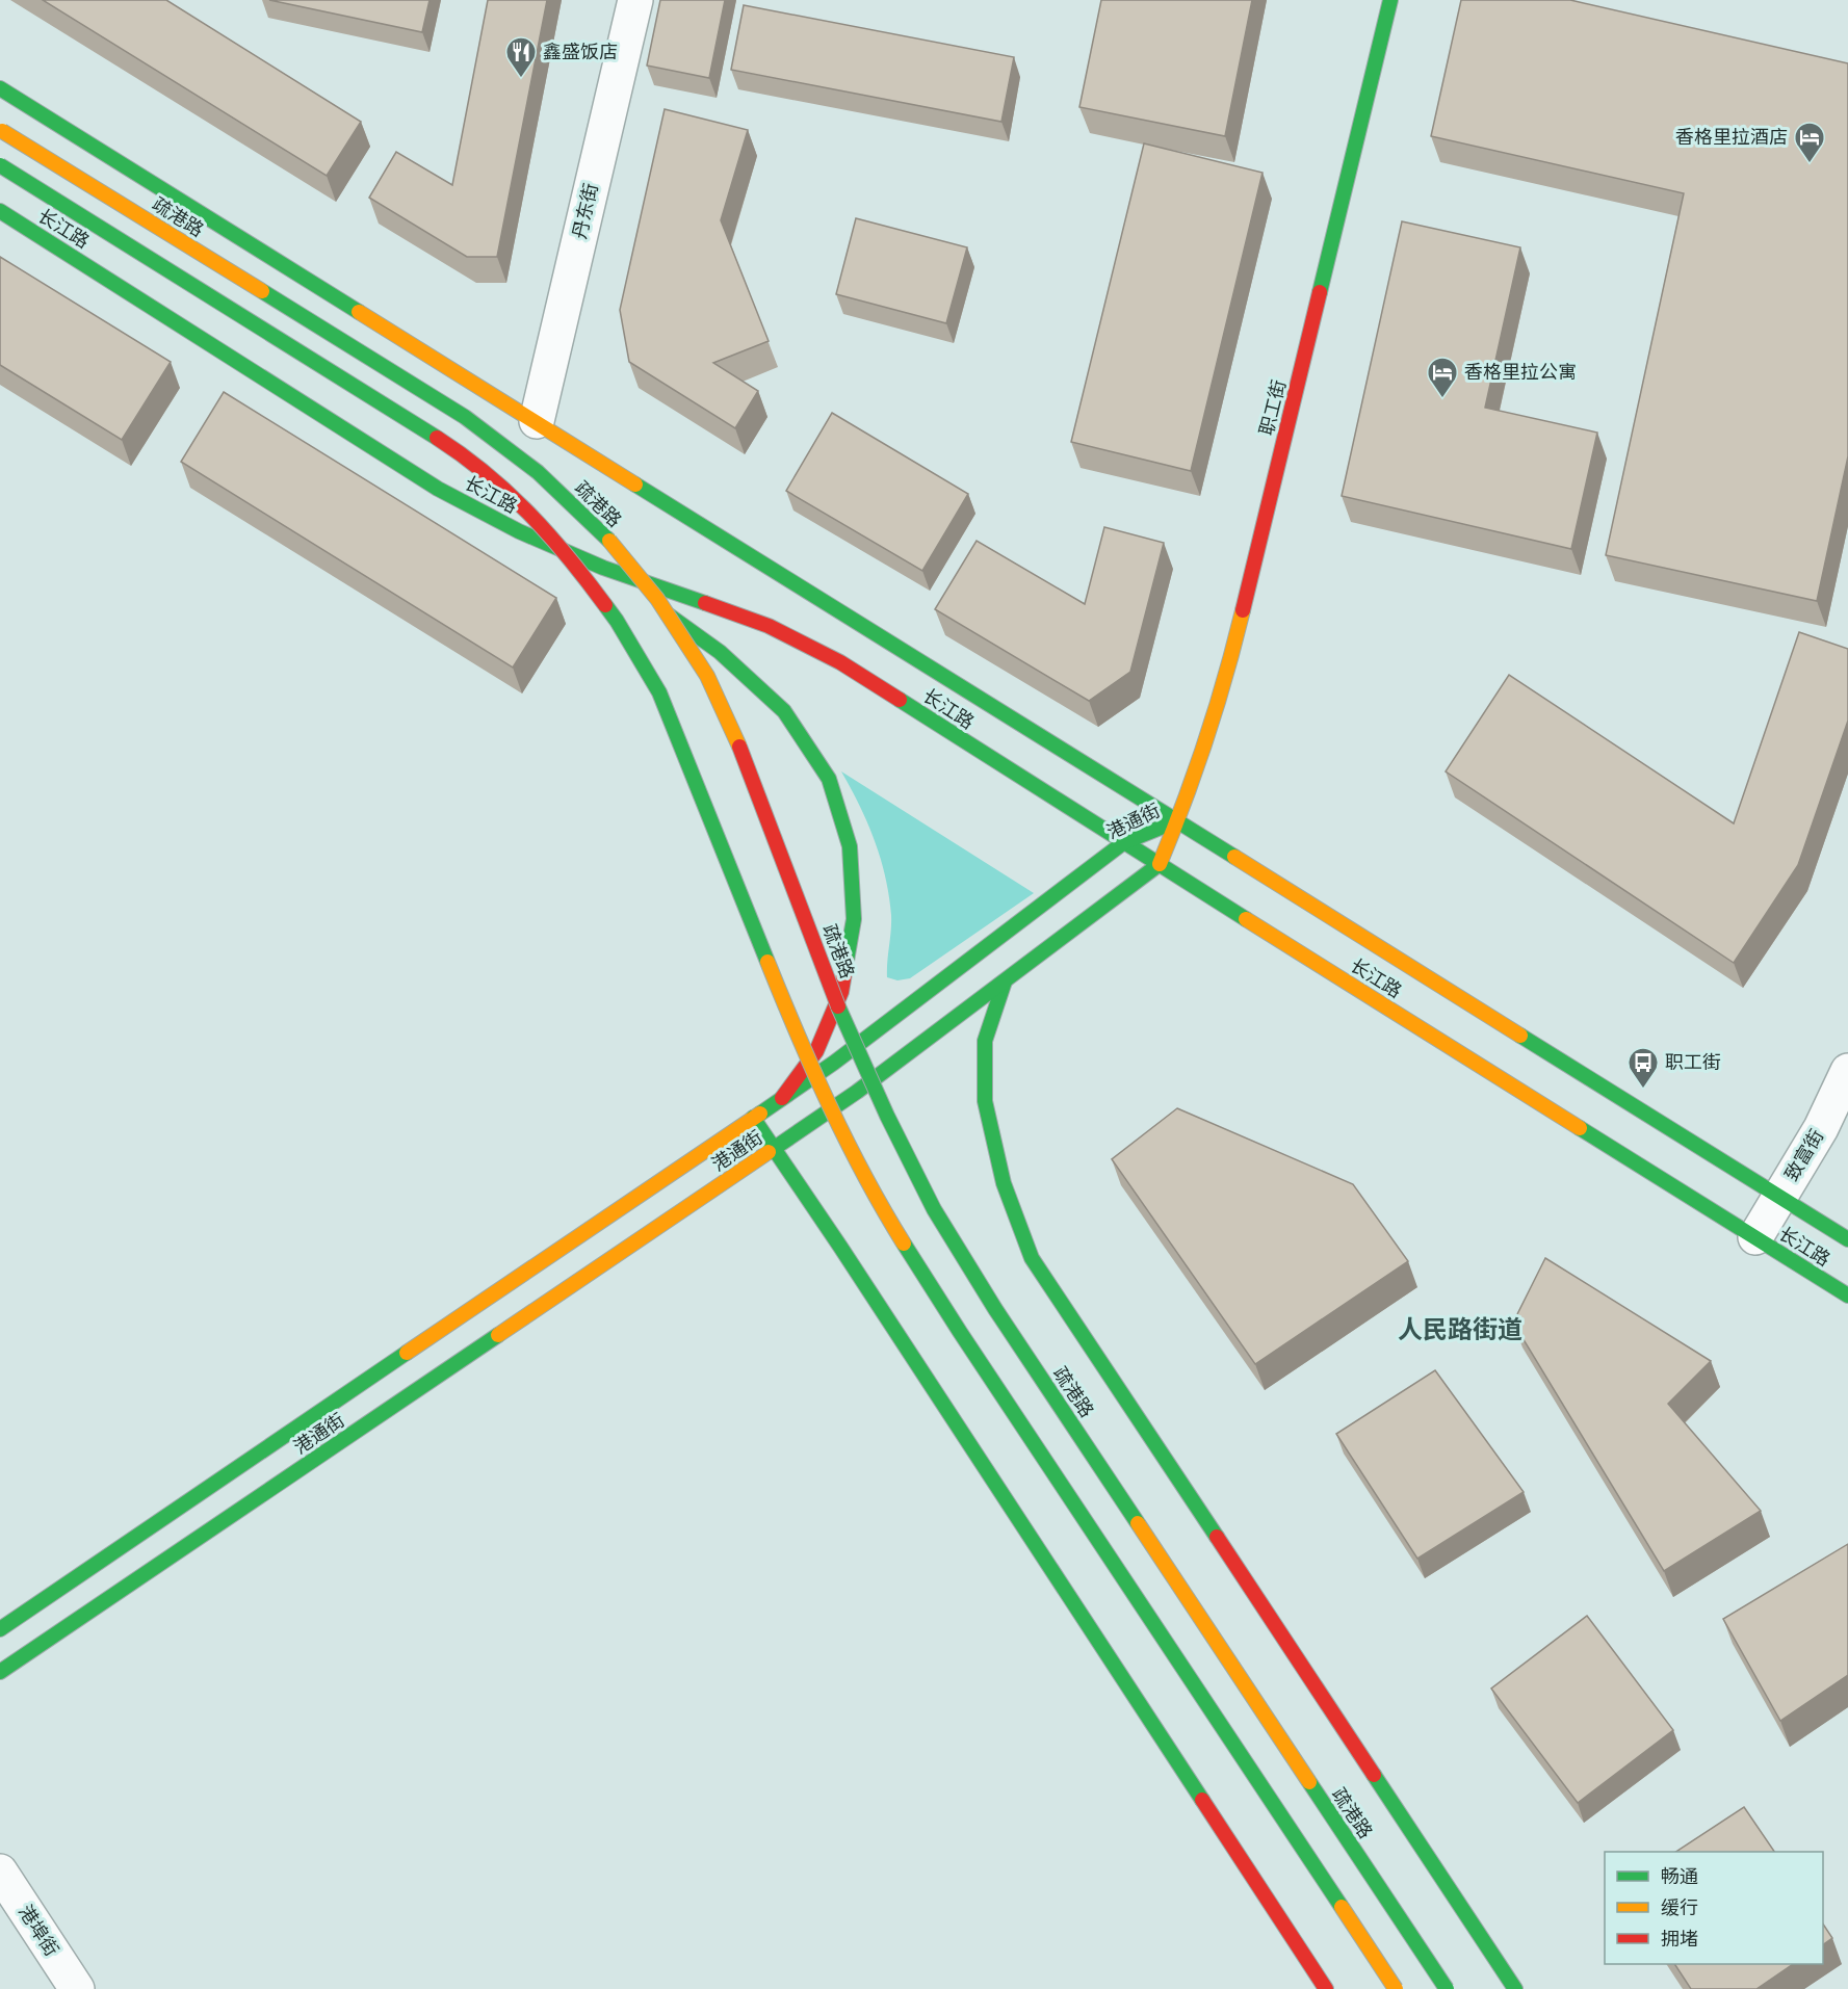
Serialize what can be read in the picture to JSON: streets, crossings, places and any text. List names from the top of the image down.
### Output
{
  "streets": {
    "main road": [
      "疏港路",
      "长江路",
      "职工街",
      "港通街"
    ],
    "street": ["丹东街", "致富街", "港埠街"]
  },
  "crossings": [
    ["丹东街", "长江路"],
    ["长江路", "职工街"],
    ["长江路", "港通街"],
    ["长江路", "致富街"],
    ["职工街", "港通街"]
  ],
  "districts": ["人民路街道"],
  "places": {
    "restaurant": ["鑫盛饭店"],
    "hotel": ["香格里拉酒店", "香格里拉公寓"],
    "bus stop": ["职工街"]
  },
  "legend": ["畅通", "缓行", "拥堵"]
}
